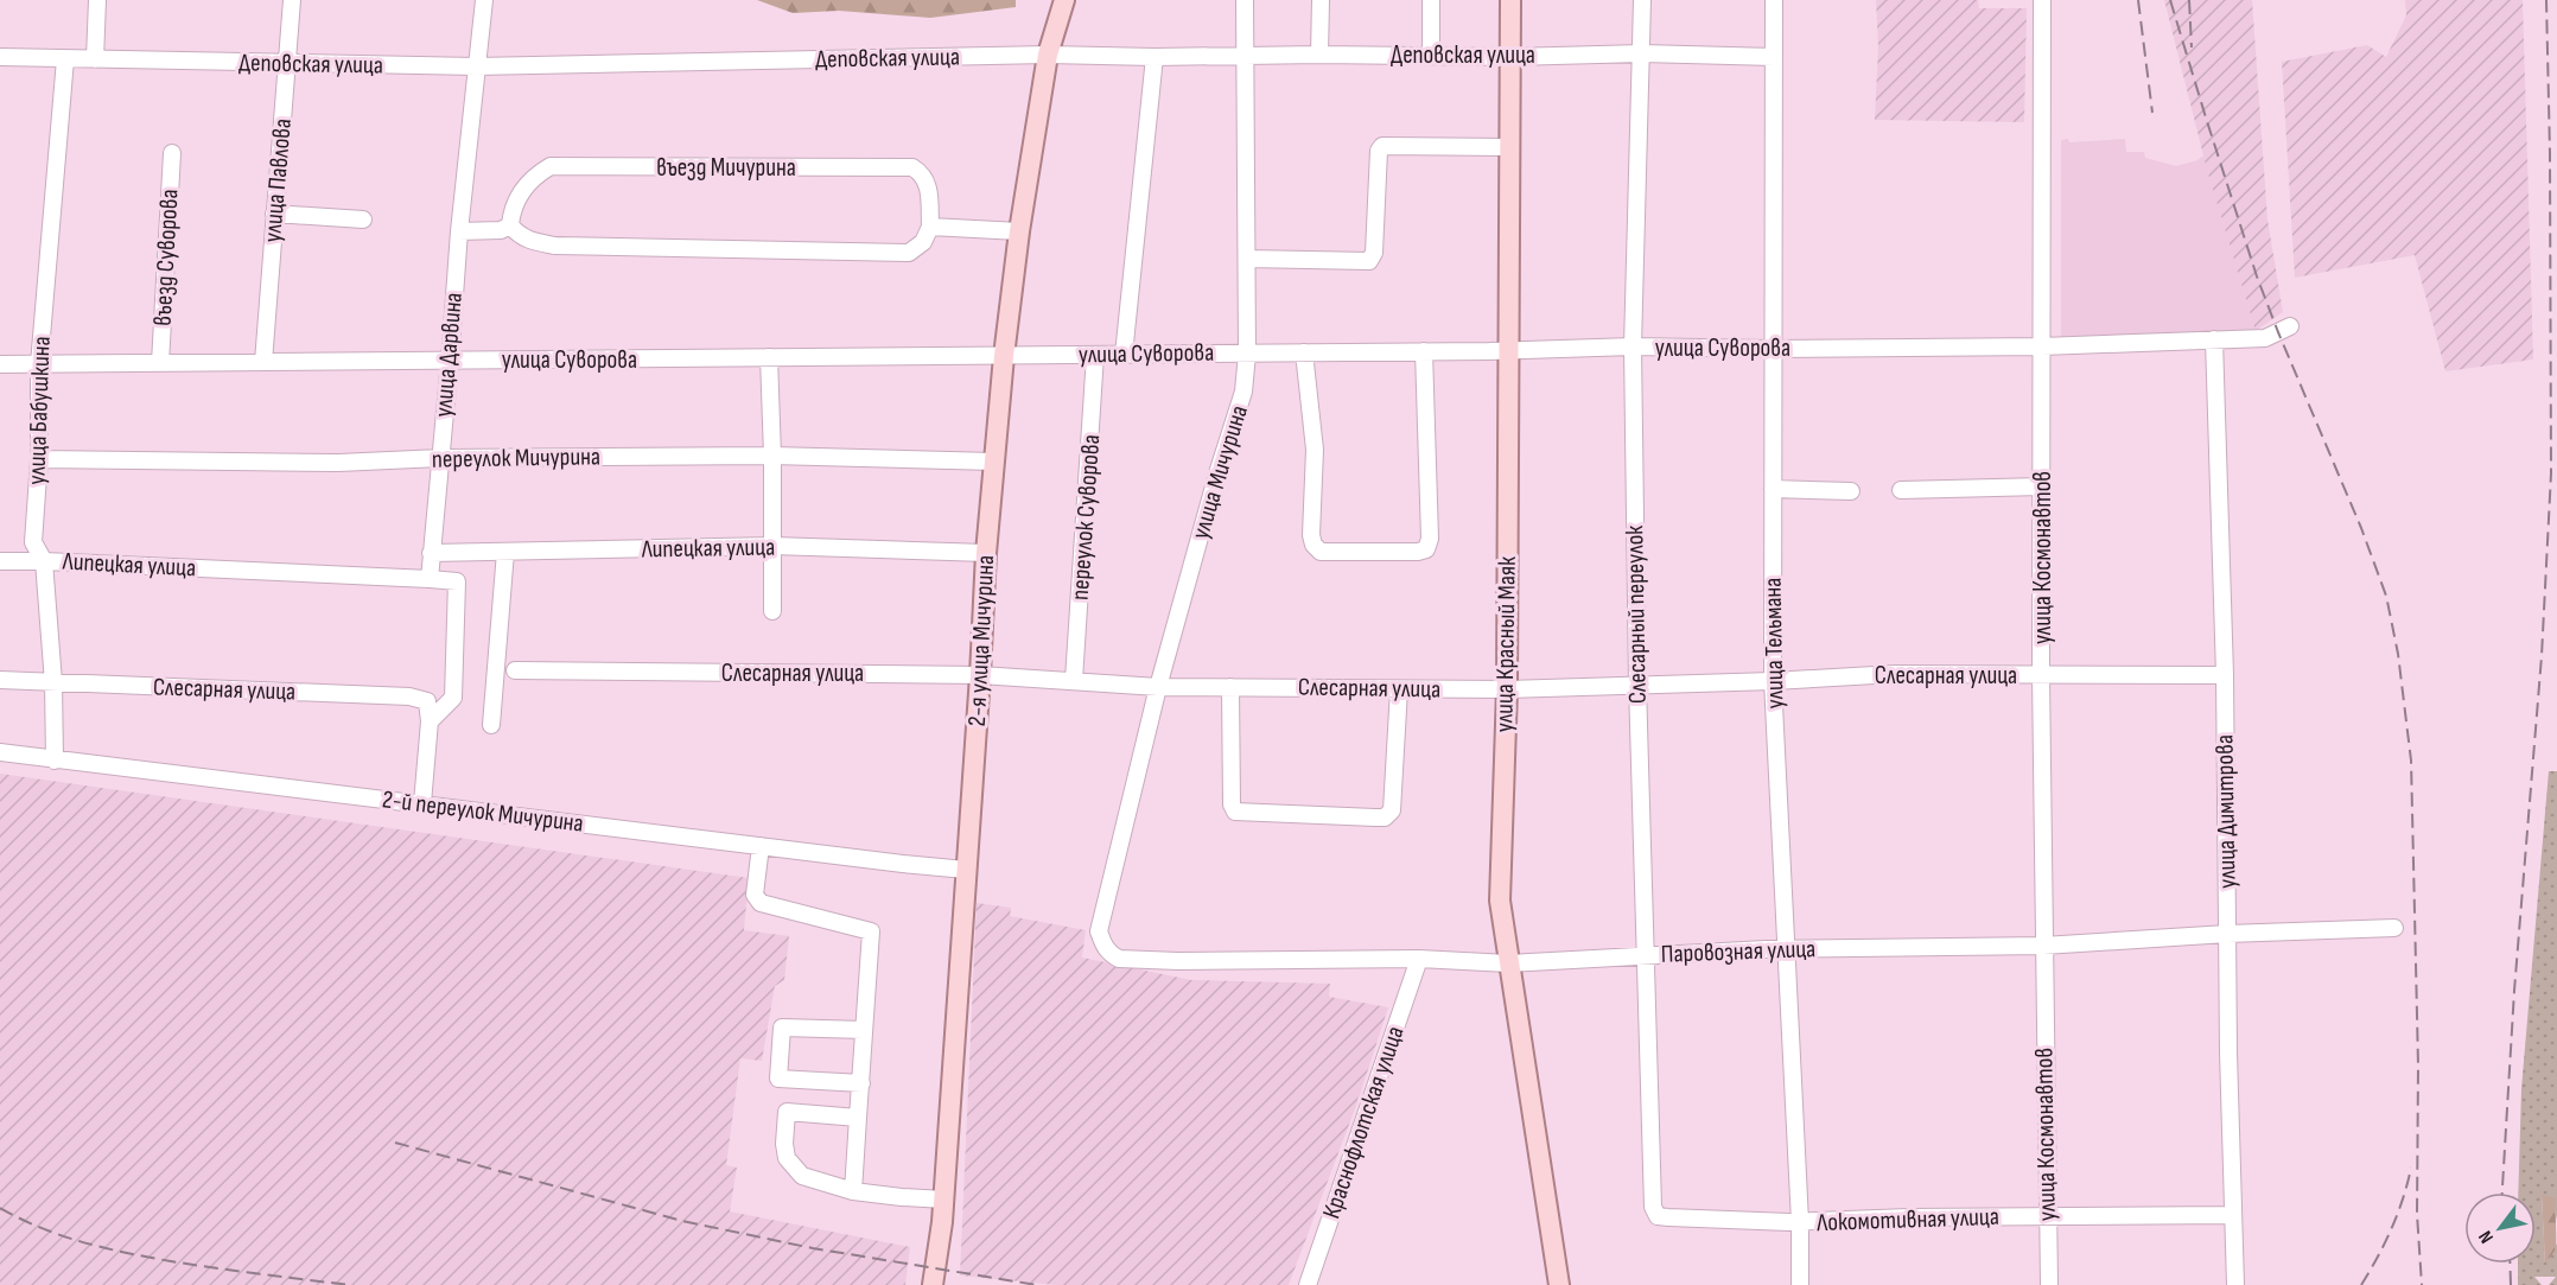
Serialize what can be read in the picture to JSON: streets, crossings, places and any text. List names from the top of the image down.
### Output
{
  "streets": {
    "main road": ["2-я улица Мичурина", "улица Красный Маяк"],
    "street": [
      "Деповская улица",
      "въезд Мичурина",
      "улица Павлова",
      "въезд Суворова",
      "улица Суворова",
      "улица Дарвина",
      "улица Бабушкина",
      "переулок Мичурина",
      "улица Мичурина",
      "переулок Суворова",
      "Липецкая улица",
      "улица Космонавтов",
      "Слесарный переулок",
      "улица Тельмана",
      "Слесарная улица",
      "2-й переулок Мичурина",
      "улица Димитрова",
      "Паровозная улица",
      "Краснофлотская улица",
      "Локомотивная улица"
    ]
  },
  "crossings": [
    ["Деповская улица", "улица Павлова"],
    ["Деповская улица", "улица Дарвина"],
    ["Деповская улица", "улица Бабушкина"],
    ["Деповская улица", "улица Мичурина"],
    ["Деповская улица", "Слесарный переулок"],
    ["Деповская улица", "2-я улица Мичурина"],
    ["Деповская улица", "улица Тельмана"],
    ["Деповская улица", "улица Красный Маяк"],
    ["улица Павлова", "улица Суворова"],
    ["въезд Суворова", "улица Суворова"],
    ["улица Суворова", "улица Дарвина"],
    ["улица Суворова", "улица Бабушкина"],
    ["улица Суворова", "улица Мичурина"],
    ["улица Суворова", "переулок Суворова"],
    ["улица Суворова", "улица Космонавтов"],
    ["улица Суворова", "Слесарный переулок"],
    ["улица Суворова", "2-я улица Мичурина"],
    ["улица Суворова", "улица Тельмана"],
    ["улица Суворова", "улица Красный Маяк"],
    ["улица Суворова", "улица Димитрова"],
    ["улица Дарвина", "переулок Мичурина"],
    ["улица Дарвина", "Липецкая улица"],
    ["улица Бабушкина", "переулок Мичурина"],
    ["улица Бабушкина", "Липецкая улица"],
    ["улица Бабушкина", "Слесарная улица"],
    ["улица Бабушкина", "2-й переулок Мичурина"],
    ["переулок Мичурина", "2-я улица Мичурина"],
    ["улица Мичурина", "Слесарная улица"],
    ["улица Мичурина", "Паровозная улица"],
    ["переулок Суворова", "Слесарная улица"],
    ["Липецкая улица", "2-я улица Мичурина"],
    ["улица Космонавтов", "Слесарная улица"],
    ["улица Космонавтов", "Паровозная улица"],
    ["улица Космонавтов", "Локомотивная улица"],
    ["Слесарный переулок", "Слесарная улица"],
    ["Слесарный переулок", "Паровозная улица"],
    ["Слесарный переулок", "Локомотивная улица"],
    ["2-я улица Мичурина", "Слесарная улица"],
    ["2-я улица Мичурина", "2-й переулок Мичурина"],
    ["улица Тельмана", "Слесарная улица"],
    ["улица Тельмана", "Паровозная улица"],
    ["улица Тельмана", "Локомотивная улица"],
    ["улица Красный Маяк", "Слесарная улица"],
    ["улица Красный Маяк", "Паровозная улица"],
    ["Слесарная улица", "улица Димитрова"],
    ["улица Димитрова", "Паровозная улица"],
    ["улица Димитрова", "Локомотивная улица"],
    ["Паровозная улица", "Краснофлотская улица"]
  ],
  "north": "bottom left"
}
